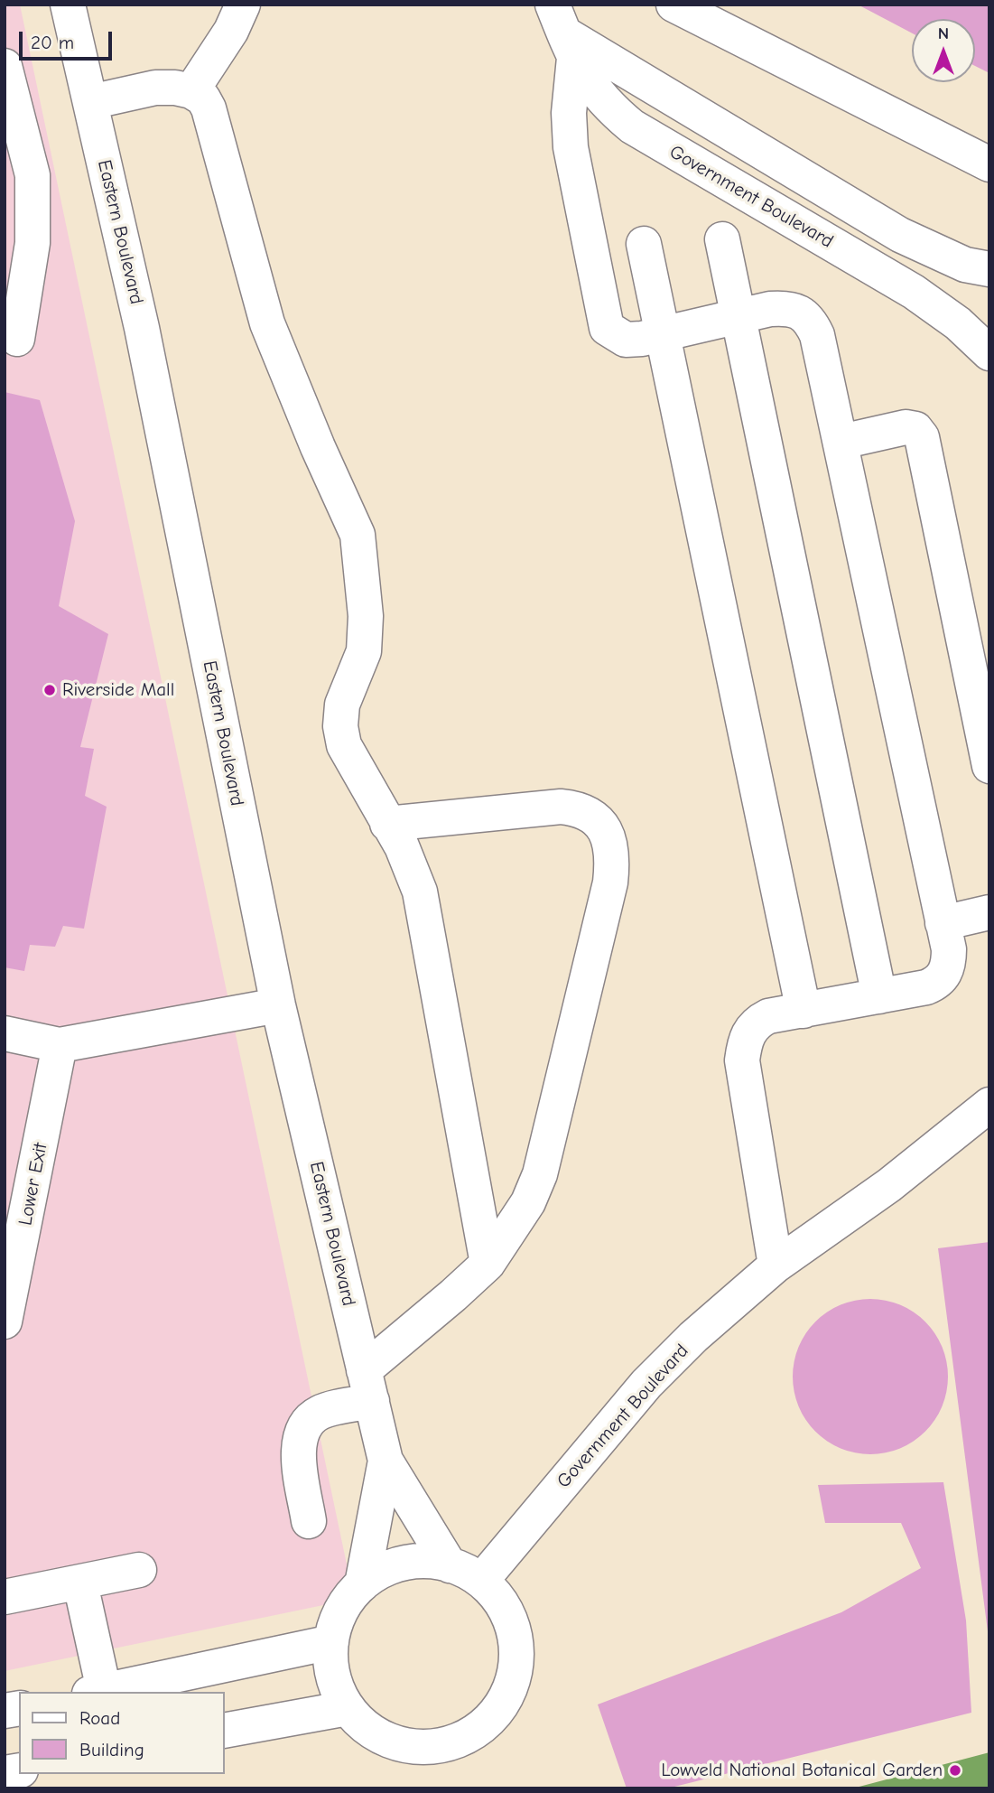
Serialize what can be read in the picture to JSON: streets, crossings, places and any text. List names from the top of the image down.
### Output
{
  "streets": {
    "street": ["Government Boulevard", "Eastern Boulevard", "Lower Exit"]
  },
  "crossings": [
    ["Government Boulevard", "Eastern Boulevard"]
  ],
  "places": ["Riverside Mall", "Lowveld National Botanical Garden"],
  "legend": ["Road", "Building"],
  "scale_bar": "20 m",
  "north": "top"
}
